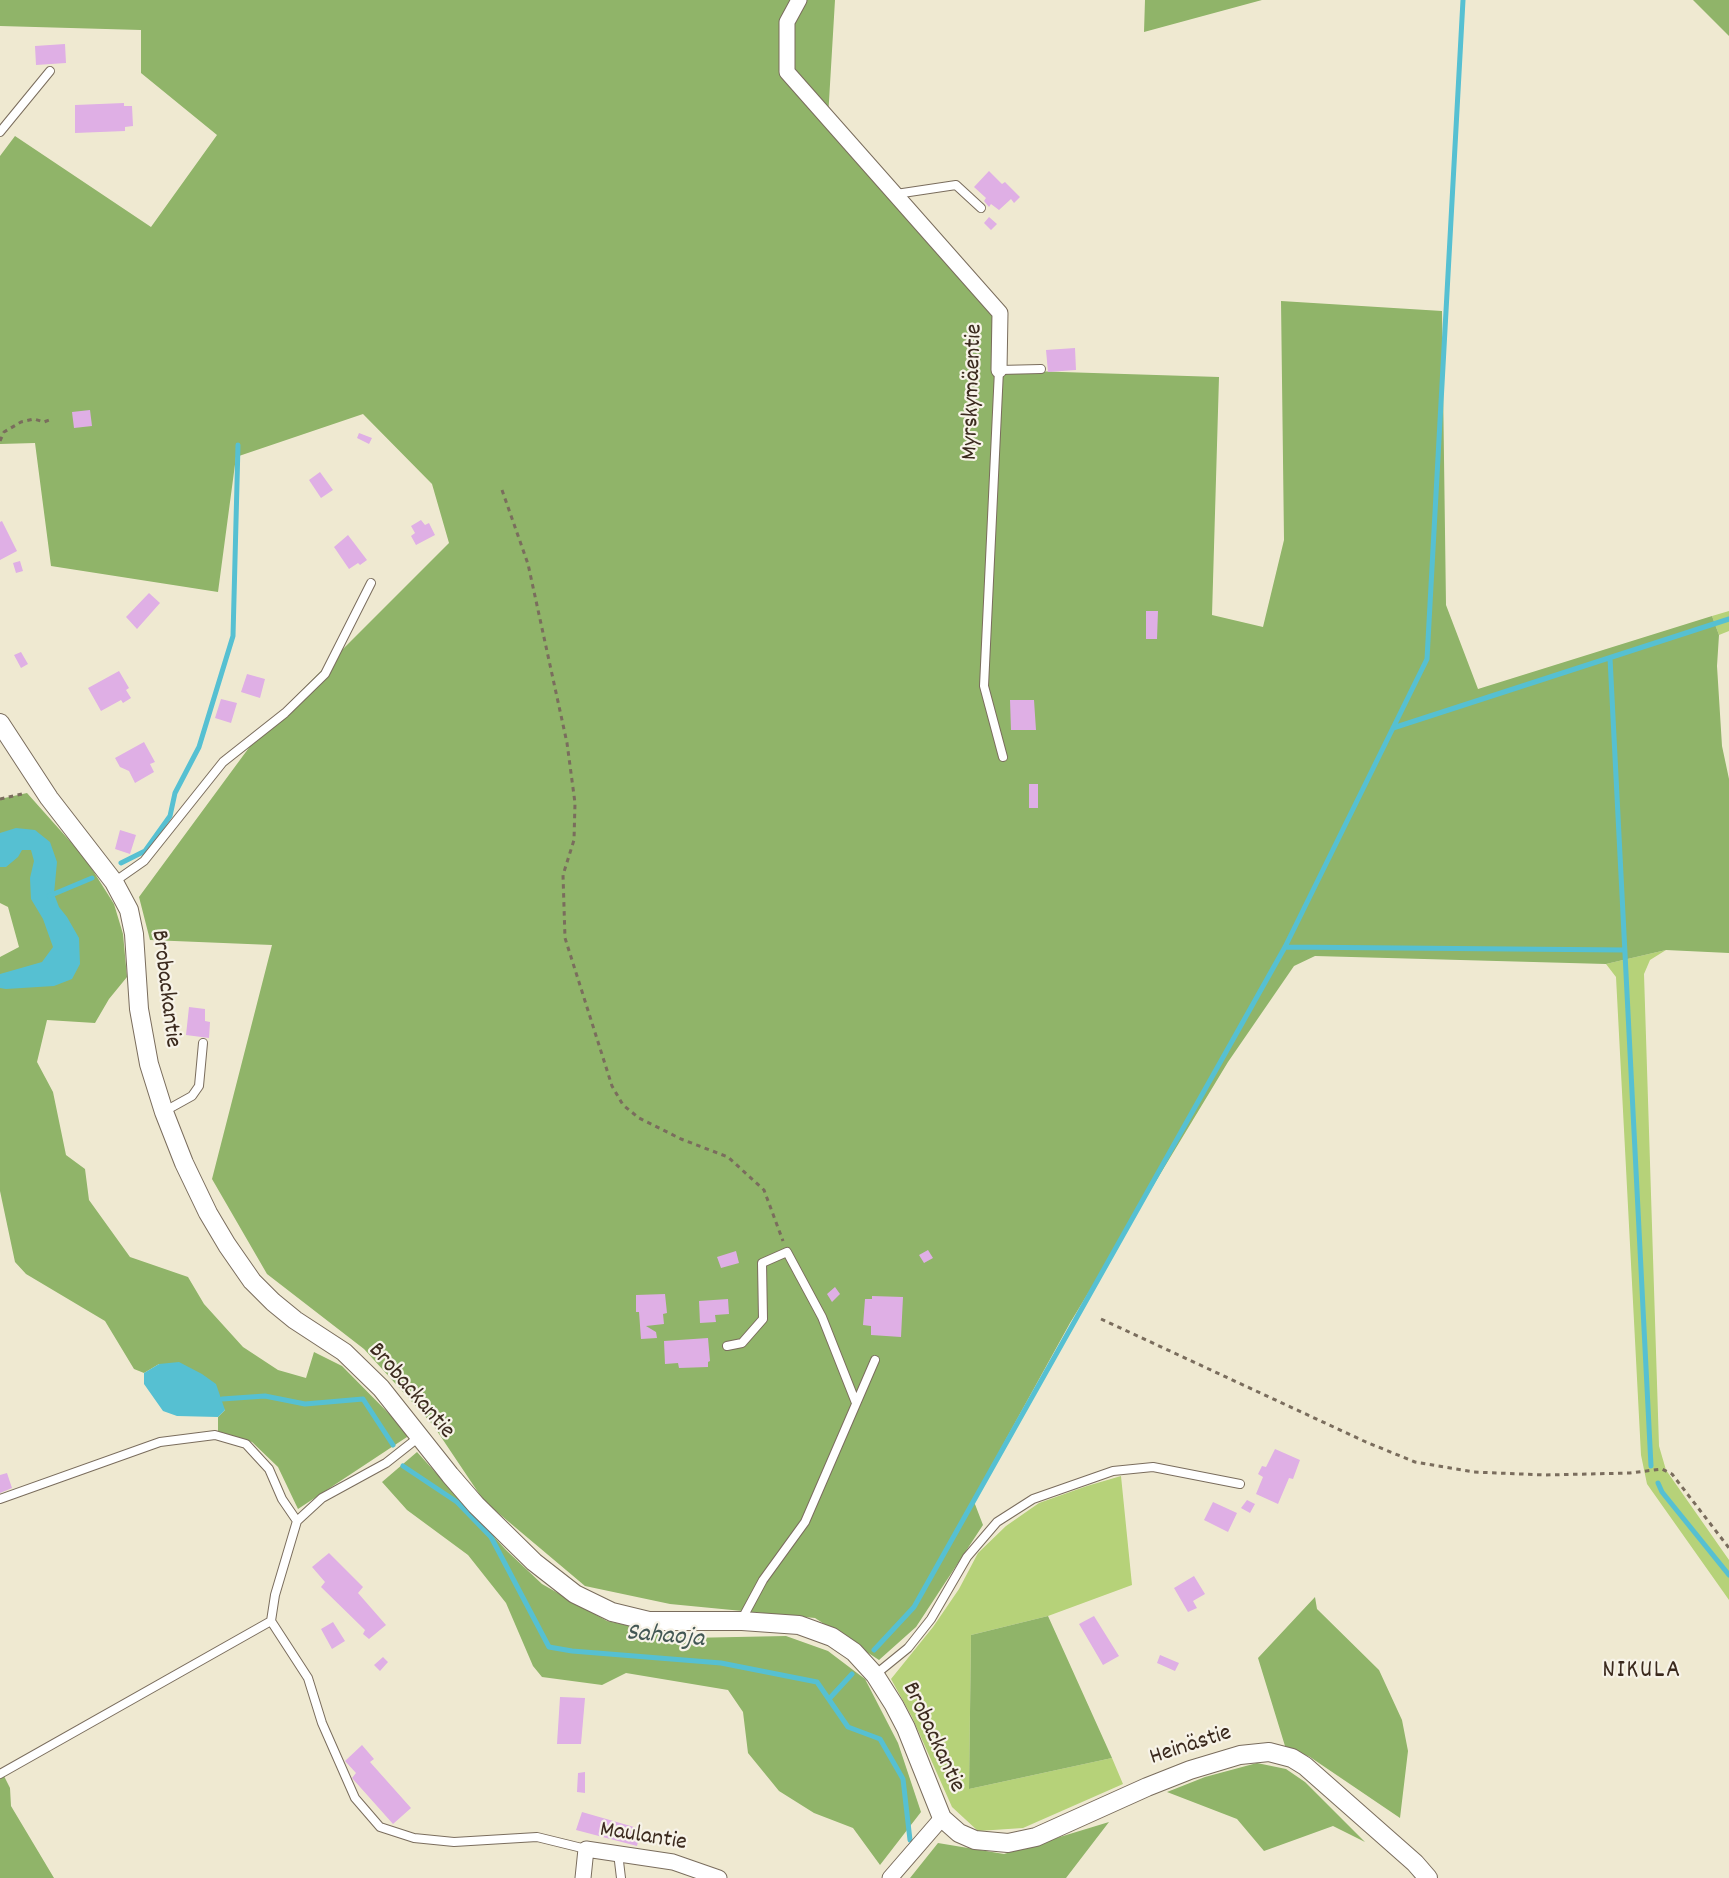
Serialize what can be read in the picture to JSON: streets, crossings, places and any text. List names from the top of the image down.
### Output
{
  "streets": {
    "street": [
      "Myrskymäentie",
      "Brobackantie",
      "Heinästie",
      "Maulantie"
    ]
  },
  "crossings": [
    ["Brobackantie", "Heinästie"]
  ],
  "districts": ["NIKULA"],
  "water": ["Sahaoja"]
}
